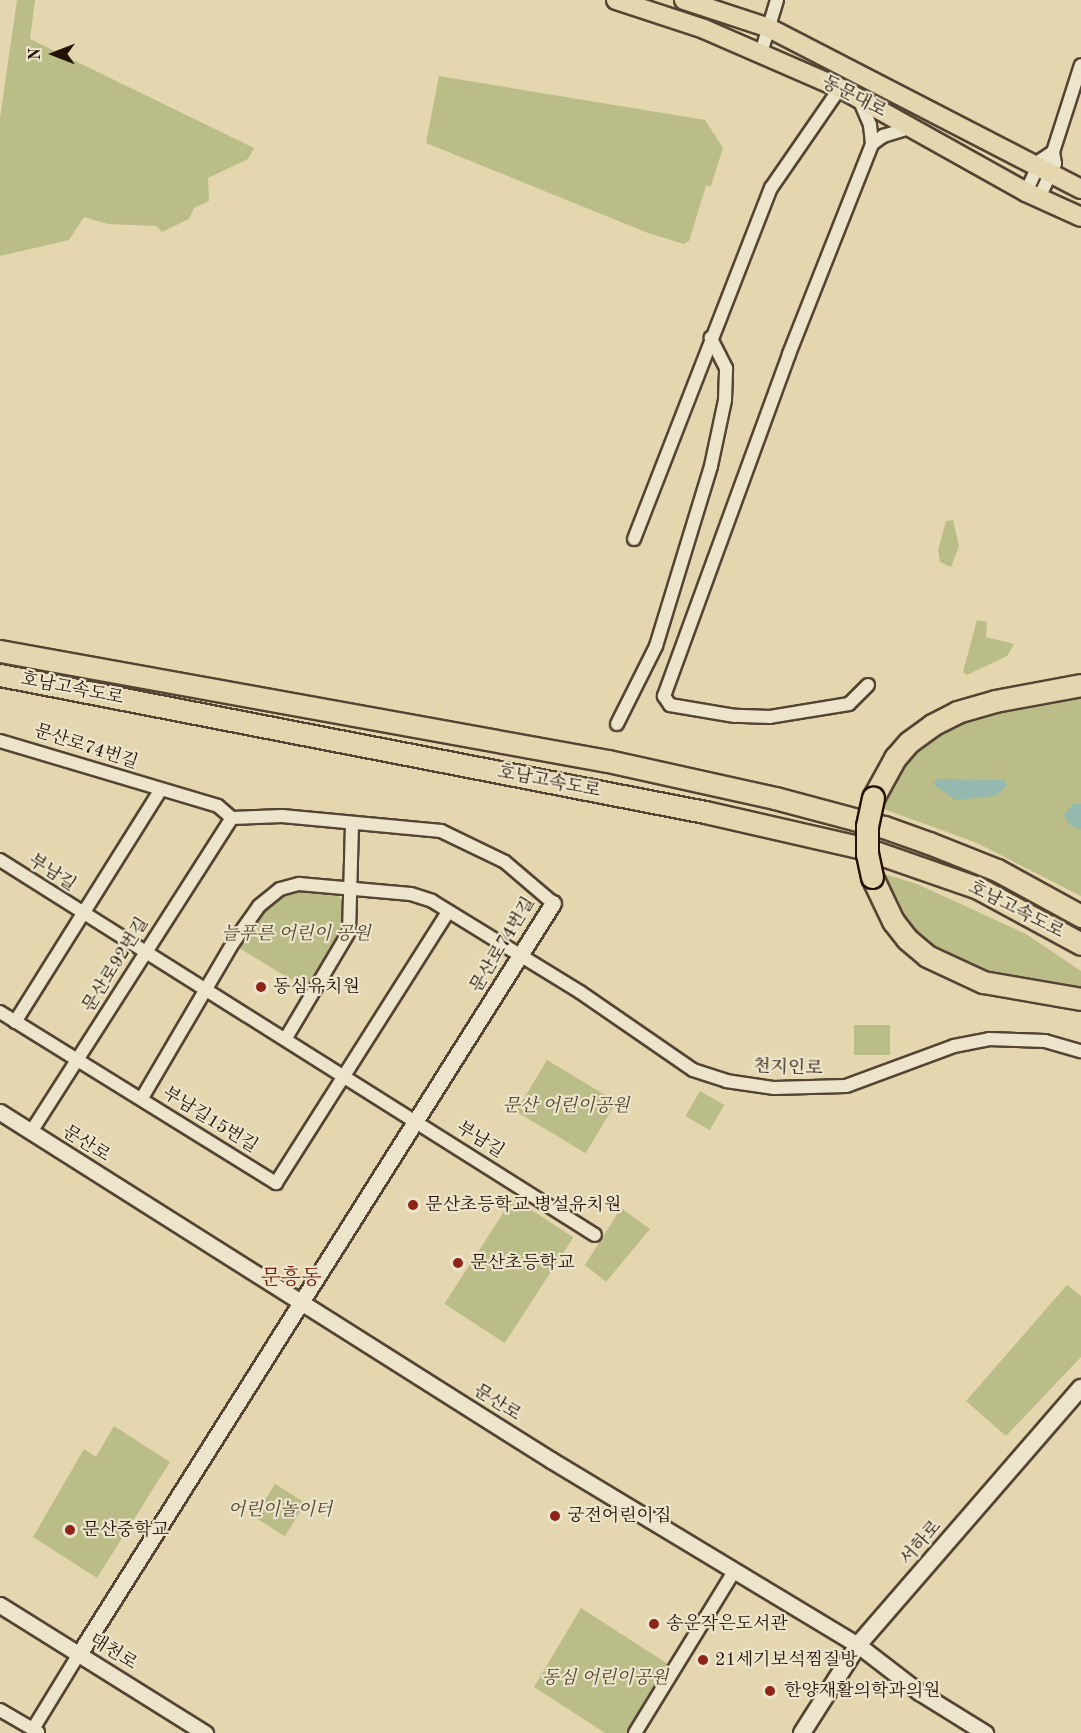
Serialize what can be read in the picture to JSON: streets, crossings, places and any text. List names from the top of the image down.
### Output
{
  "streets": {
    "highway": ["호남고속도로"],
    "main road": ["동문대로", "서하로"],
    "street": [
      "문산로74번길",
      "부남길",
      "문산로92번길",
      "천지인로",
      "부남길15번길",
      "문산로",
      "대천로"
    ]
  },
  "crossings": [
    ["문산로74번길", "부남길"],
    ["문산로74번길", "문산로92번길"],
    ["문산로74번길", "천지인로"],
    ["문산로74번길", "문산로"],
    ["문산로74번길", "대천로"],
    ["부남길", "문산로92번길"],
    ["부남길", "천지인로"],
    ["부남길", "부남길15번길"],
    ["문산로92번길", "부남길15번길"],
    ["문산로92번길", "문산로"],
    ["문산로", "서하로"]
  ],
  "districts": ["문흥동"],
  "parks": [
    "늘푸른 어린이 공원",
    "문산 어린이공원",
    "어린이놀이터",
    "동심 어린이공원"
  ],
  "places": [
    "동심유치원",
    "문산초등학교 병설유치원",
    "문산초등학교",
    "궁전어린이집",
    "문산중학교",
    "송운작은도서관",
    "21세기보석찜질방",
    "한양재활의학과의원"
  ],
  "north": "left"
}
